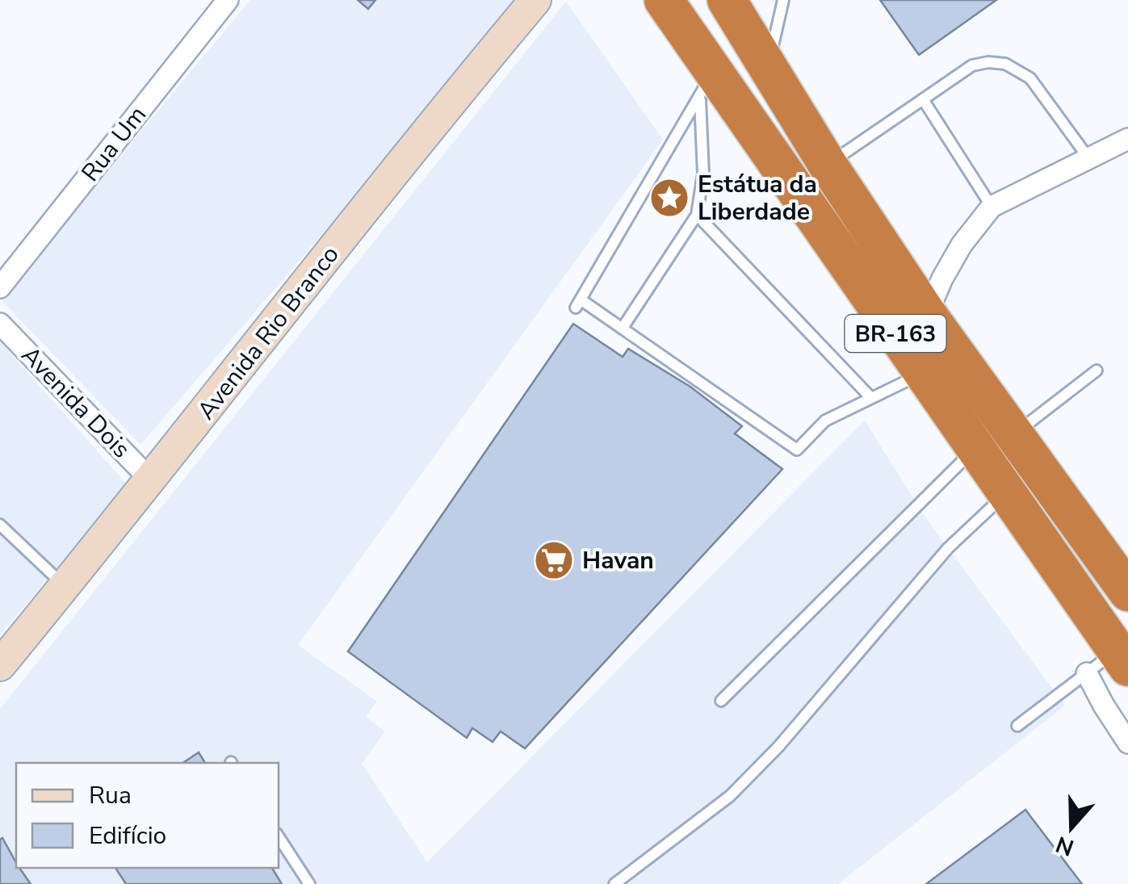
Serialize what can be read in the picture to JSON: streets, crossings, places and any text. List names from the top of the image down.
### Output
{
  "streets": {
    "highway": ["BR-163"],
    "street": ["Rua Um", "Avenida Rio Branco", "Avenida Dois"]
  },
  "crossings": [
    ["Avenida Rio Branco", "Avenida Dois"]
  ],
  "places": {
    "place": ["Estátua da Liberdade"],
    "supermarket": ["Havan"]
  },
  "legend": ["Rua", "Edifício"],
  "north": "bottom"
}
